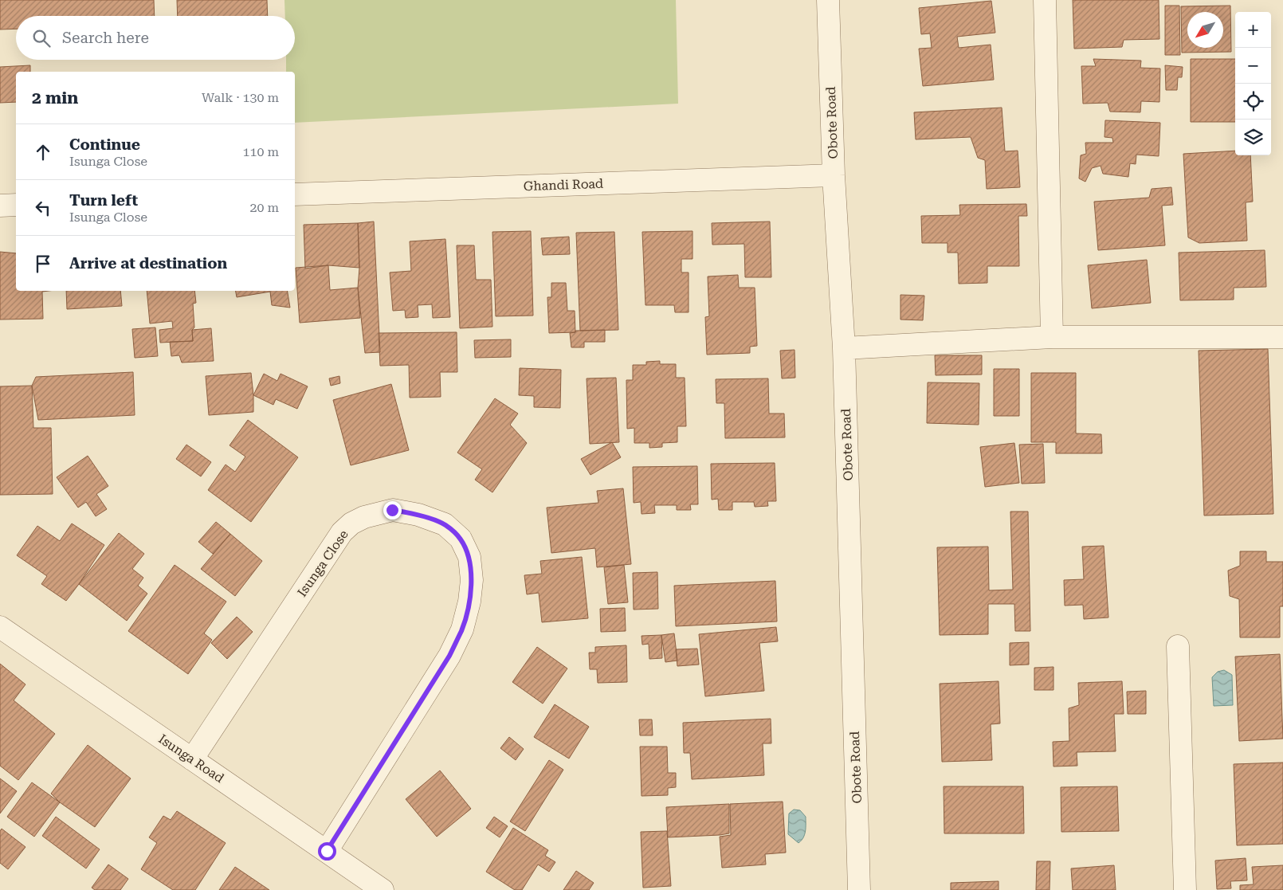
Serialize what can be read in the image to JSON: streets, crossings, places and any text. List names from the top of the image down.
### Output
{
  "streets": {
    "street": [
      "Obote Road",
      "Ghandi Road",
      "Isunga Close",
      "Isunga Road"
    ]
  },
  "crossings": [
    ["Obote Road", "Ghandi Road"],
    ["Isunga Close", "Isunga Road"]
  ],
  "north": "bottom left",
  "page": {
    "map_buttons": ["+", "−"],
    "search": "Search here",
    "heading": ["2 min", "Walk · 130 m"],
    "list": [
      ["Continue", "Isunga Close", "110 m"],
      ["Turn left", "Isunga Close", "20 m"],
      "Arrive at destination"
    ]
  }
}
